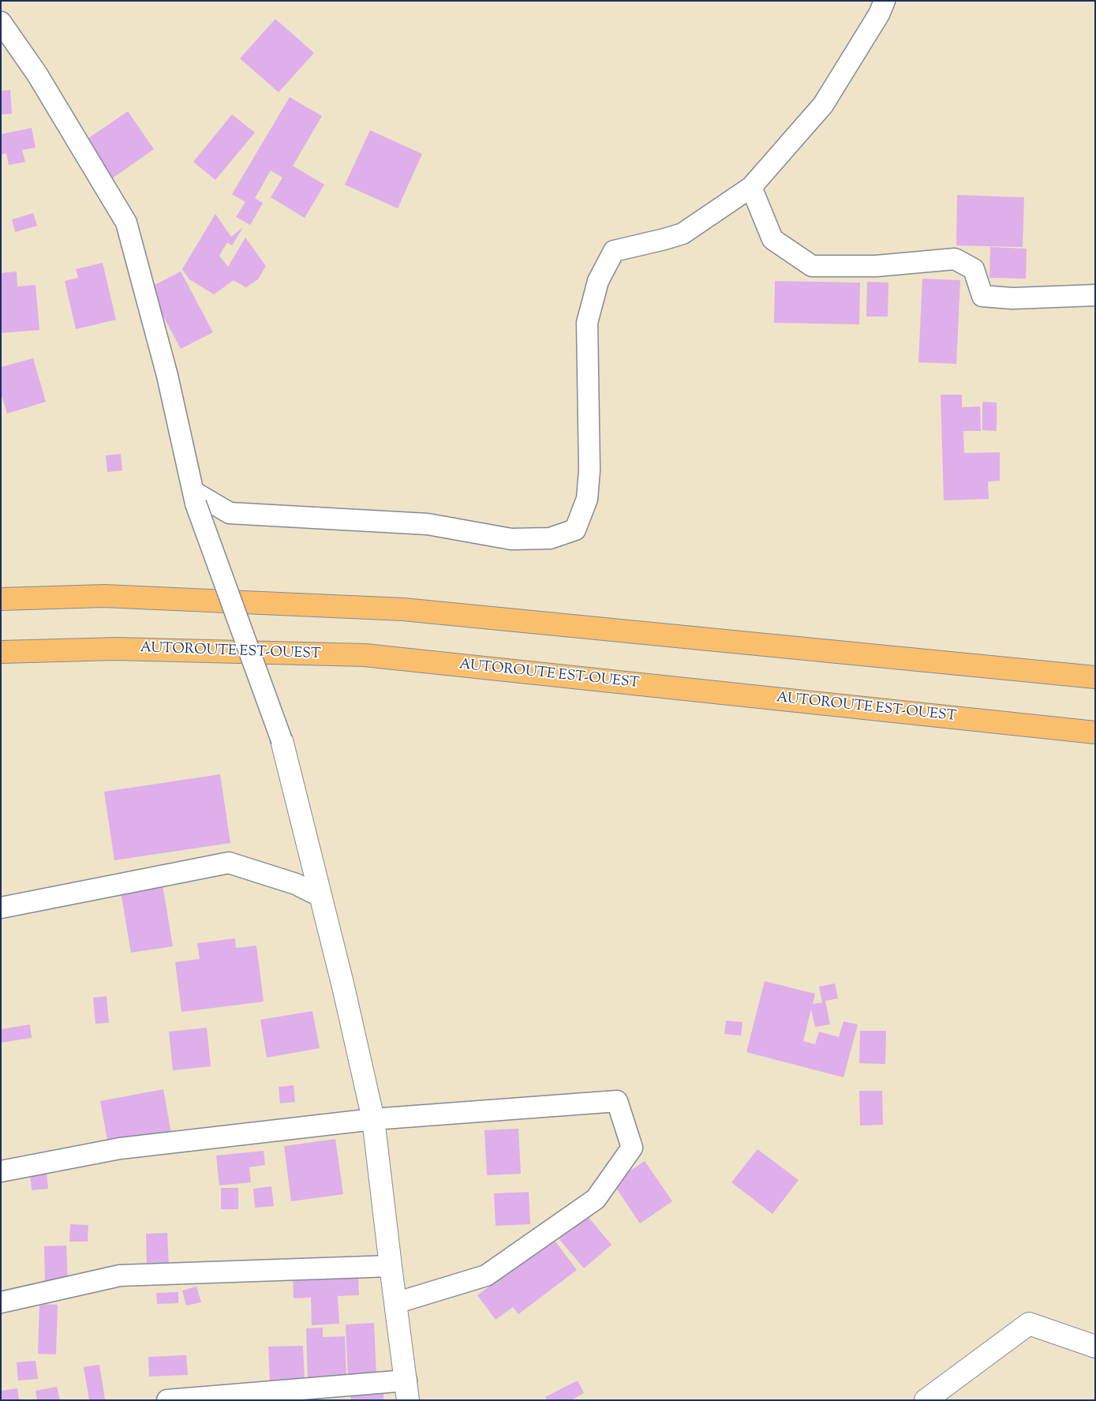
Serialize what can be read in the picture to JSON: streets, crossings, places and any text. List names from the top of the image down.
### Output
{
  "streets": {
    "highway": ["AUTOROUTE EST-OUEST"]
  }
}
